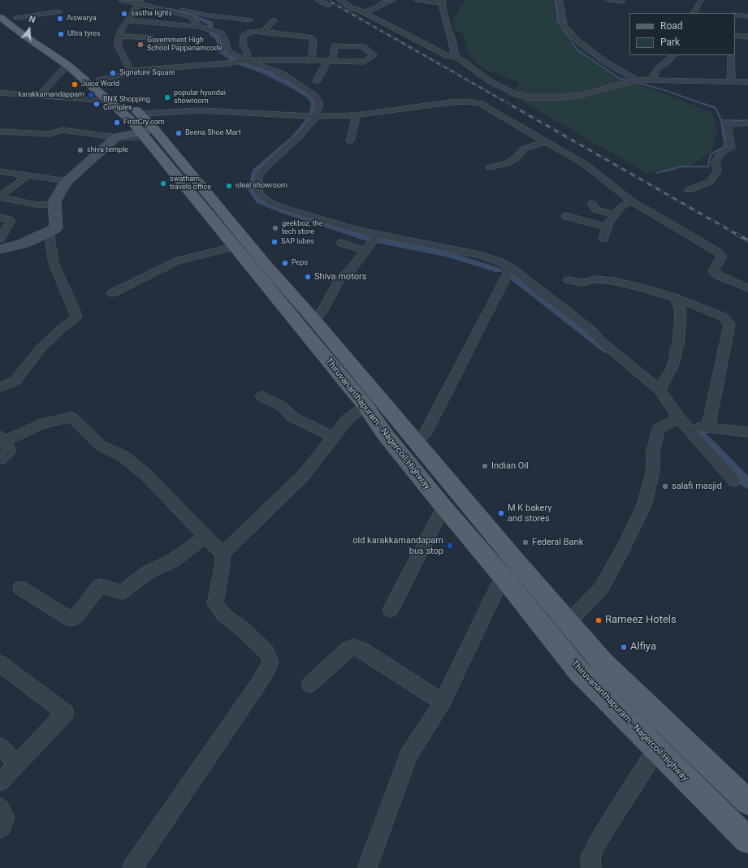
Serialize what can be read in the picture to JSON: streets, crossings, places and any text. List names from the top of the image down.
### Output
{
  "streets": {
    "main road": ["Thiruvananthapuram - Nagercoil Highway"]
  },
  "places": [
    "sastha lights",
    "Aiswarya",
    "Ultra tyres",
    "Government High School Pappanamcode",
    "Signature Square",
    "Juice World",
    "karakkamandappam",
    "popular hyundai showroom",
    "BNX Shopping Complex",
    "FirstCry.com",
    "Beena Shoe Mart",
    "shiva temple",
    "swatham travels office",
    "ideal showroom",
    "geekboz, the tech store",
    "SAP lubes",
    "Peps",
    "Shiva motors",
    "Indian Oil",
    "salafi masjid",
    "M K bakery and stores",
    "Federal Bank",
    "old karakkamandapam bus stop",
    "Rameez Hotels",
    "Alfiya"
  ],
  "legend": ["Road", "Park"],
  "north": "top"
}
